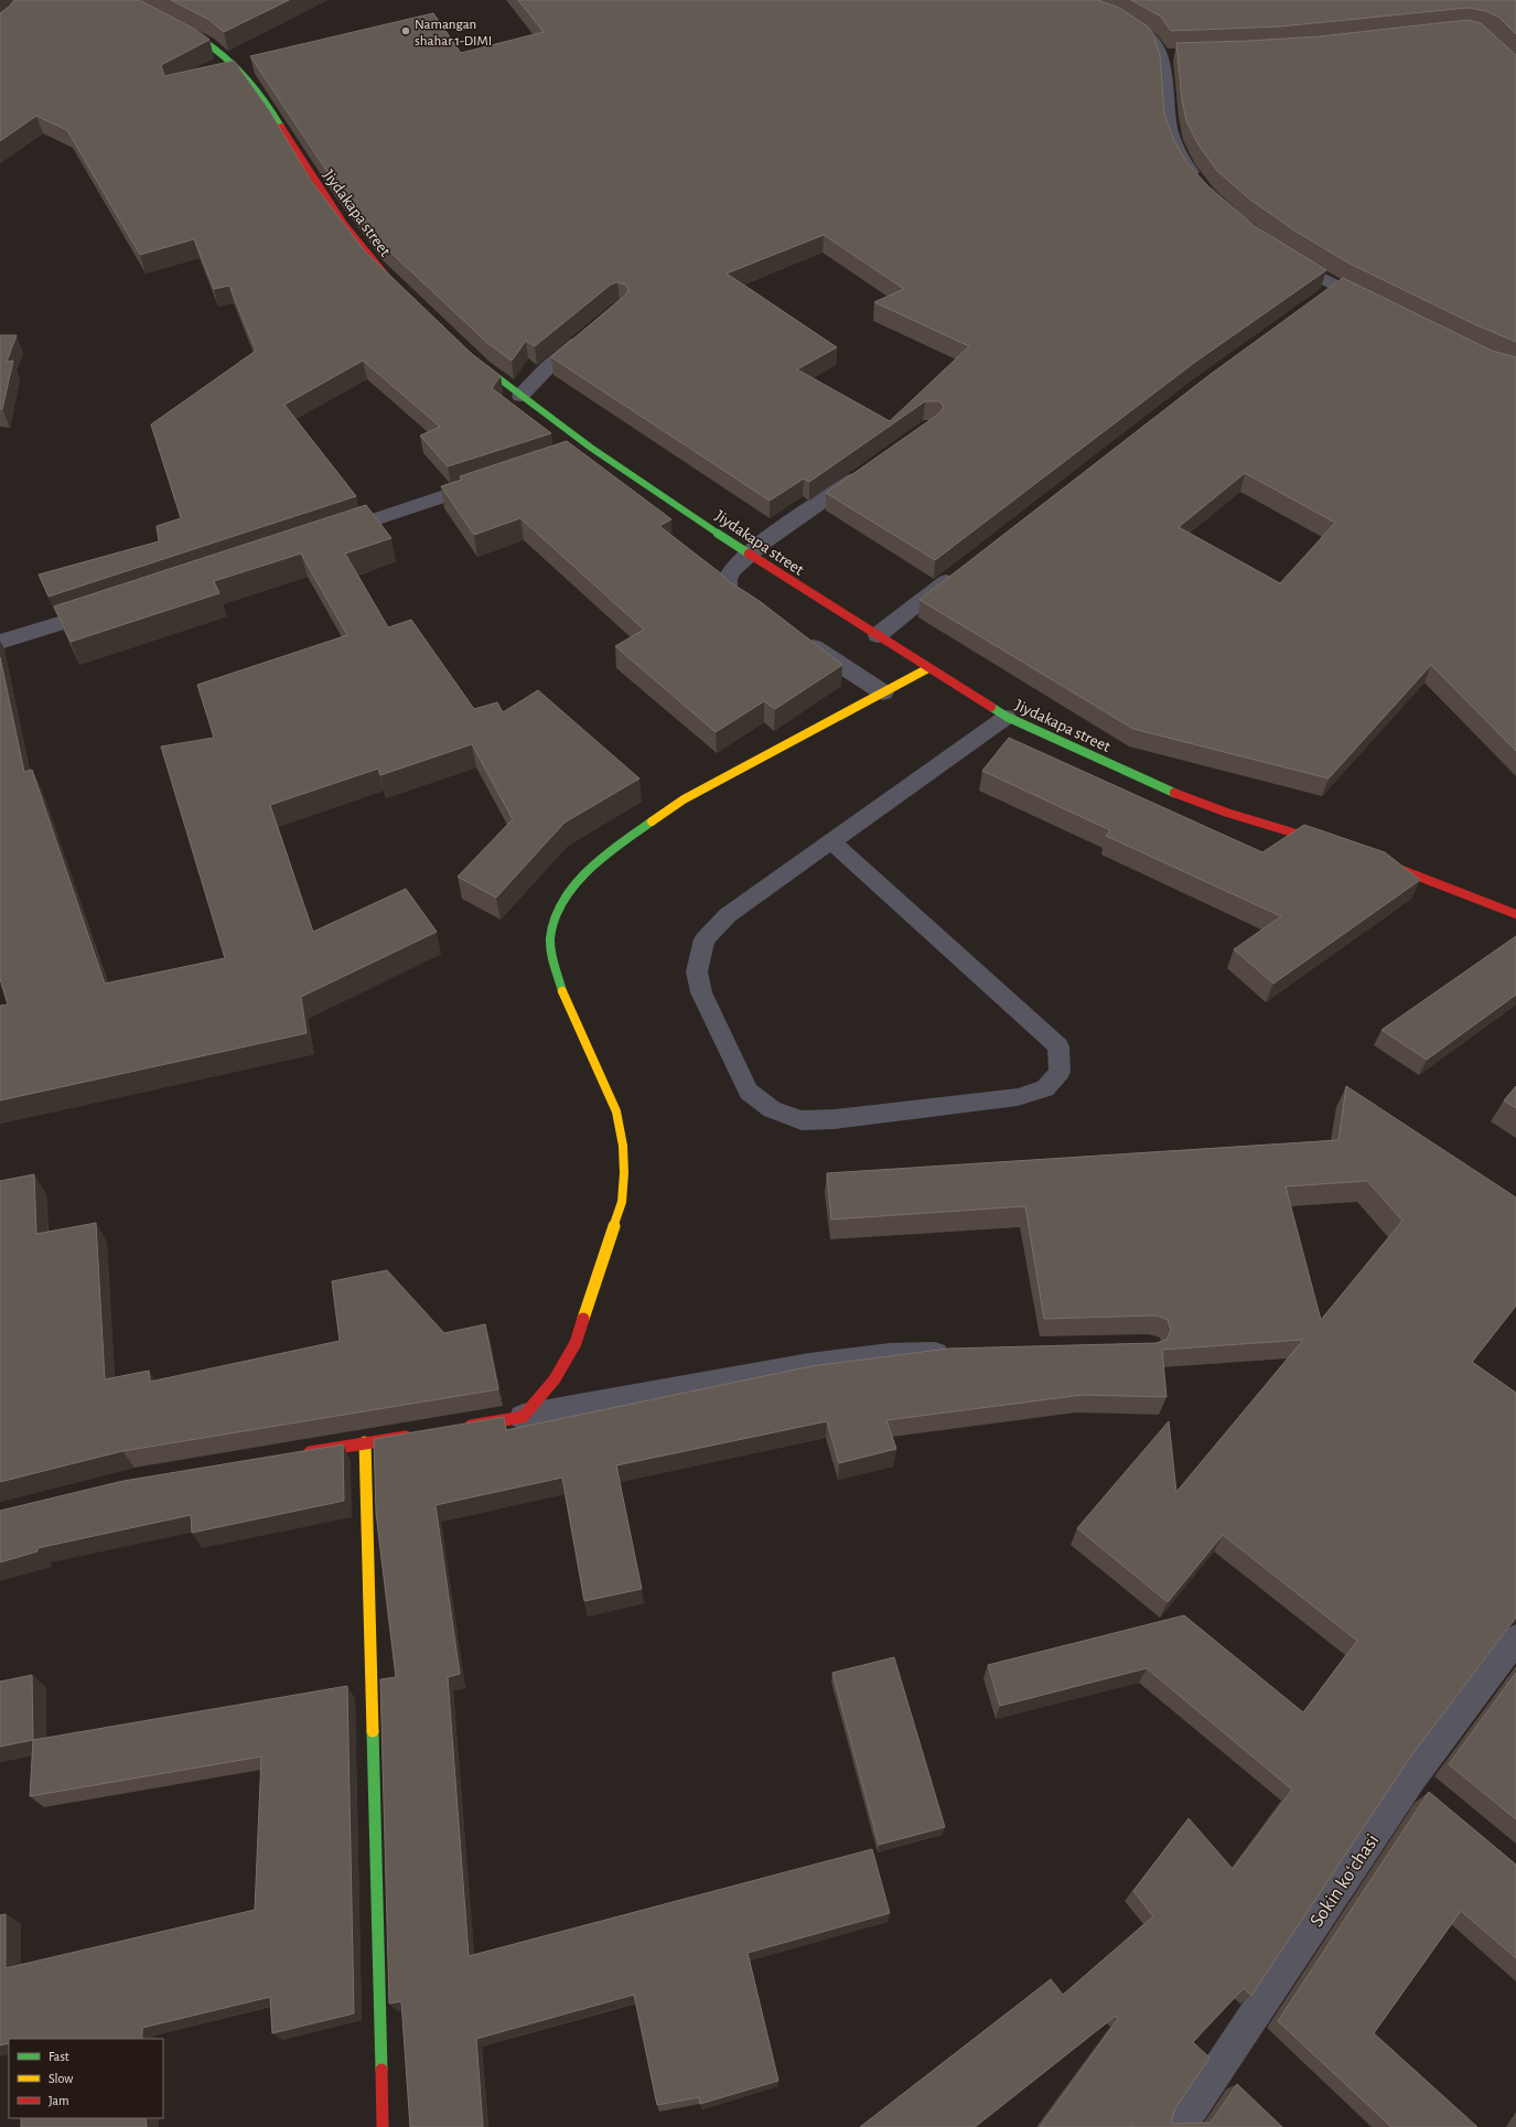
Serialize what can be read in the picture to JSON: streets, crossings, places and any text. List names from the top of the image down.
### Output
{
  "streets": {
    "street": ["Jiydakapa street", "Sokin koʻchasi"]
  },
  "places": ["Namangan shahar 1-DIMI"],
  "legend": ["Fast", "Slow", "Jam"]
}
